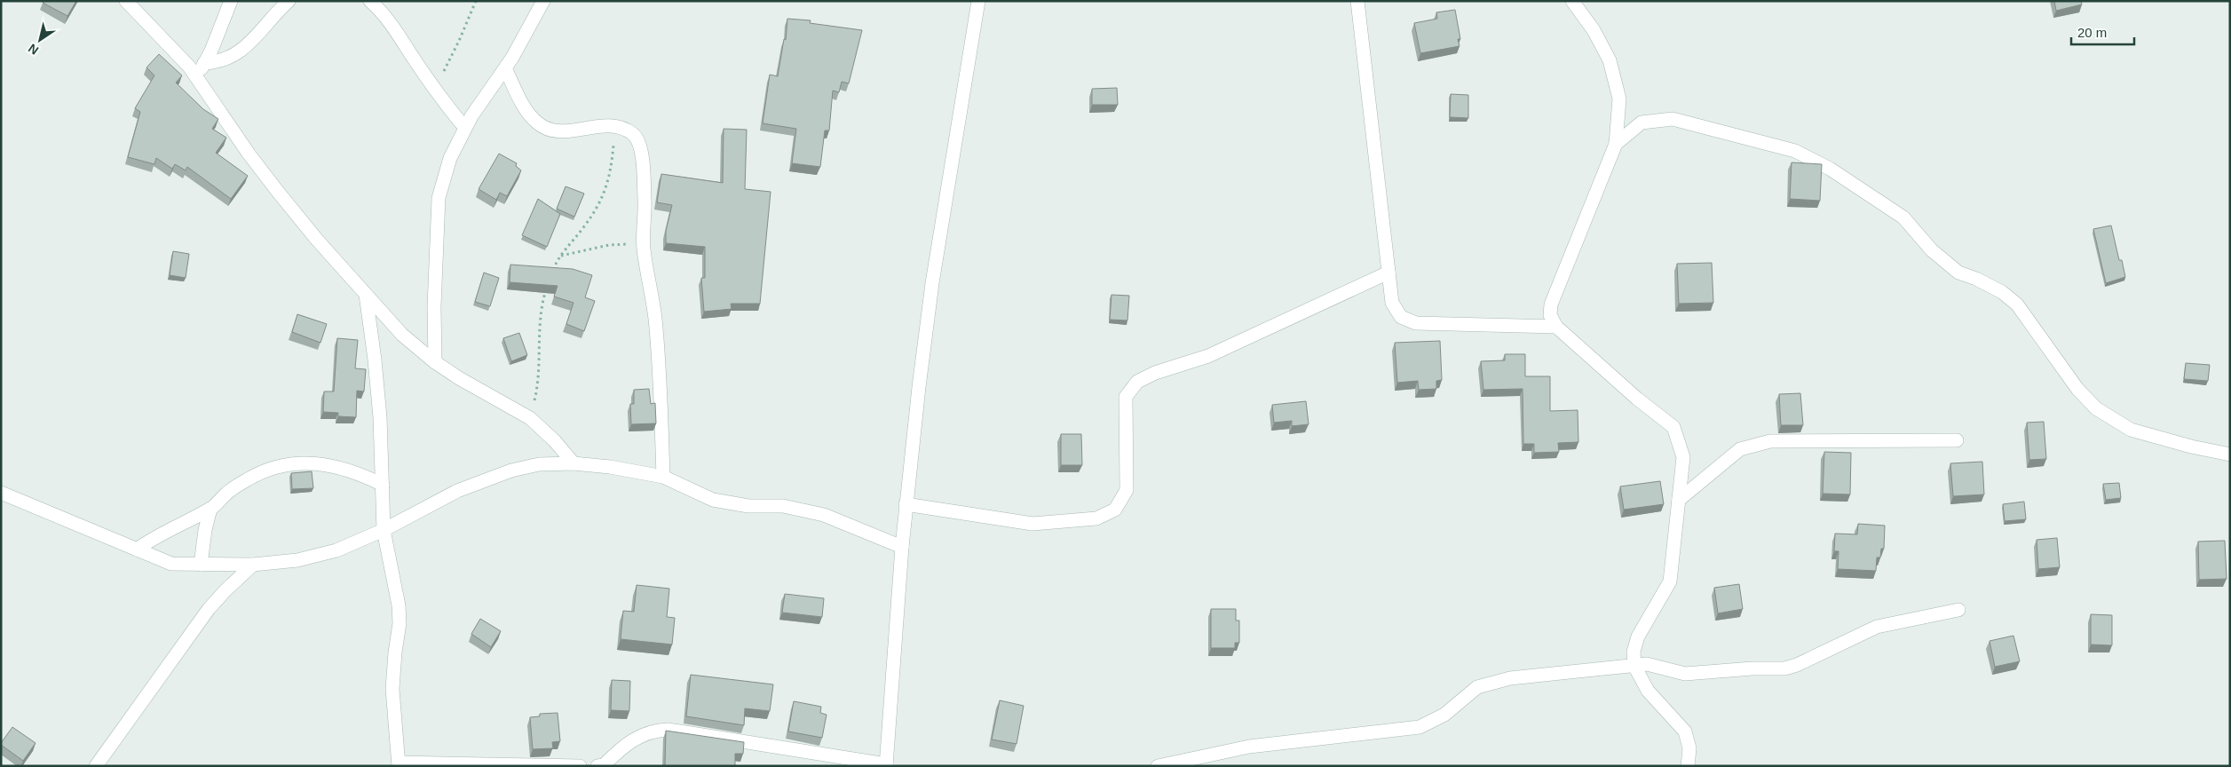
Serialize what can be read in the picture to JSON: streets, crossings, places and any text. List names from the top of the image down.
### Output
{
  "scale_bar": "20 m",
  "north": "bottom left"
}
